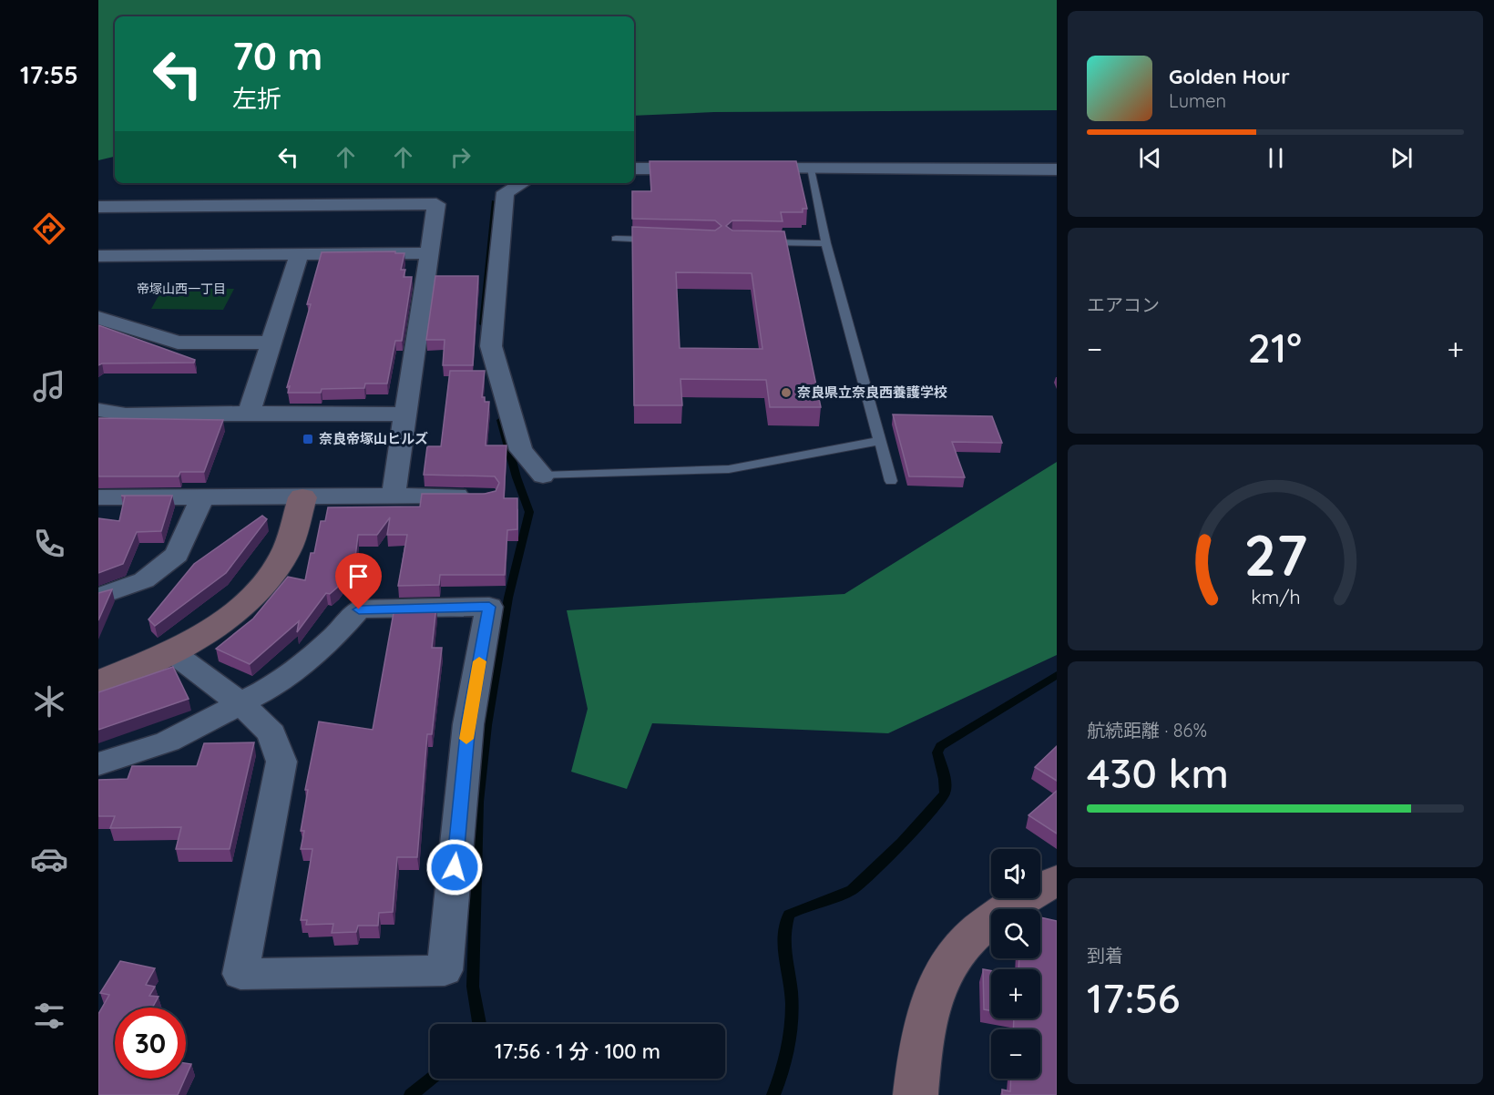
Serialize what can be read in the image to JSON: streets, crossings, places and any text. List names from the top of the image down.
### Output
{
  "districts": ["帝塚山西一丁目"],
  "places": {
    "other": ["奈良県立奈良西養護学校"],
    "transit": ["奈良帝塚山ヒルズ"]
  },
  "page": {
    "tabs": "17:55",
    "turn": ["70 m", "左折"],
    "song": ["Golden Hour", "Lumen"],
    "tile": [
      "エアコン",
      ["航続距離 · 86%", "430 km"],
      ["到着", "17:56"]
    ],
    "heat": ["−", "21°", "+"],
    "map_buttons": ["+", "−"],
    "limit": "30",
    "trip": "17:56 · 1 分 · 100 m",
    "gauge": ["27", "km/h"]
  }
}
